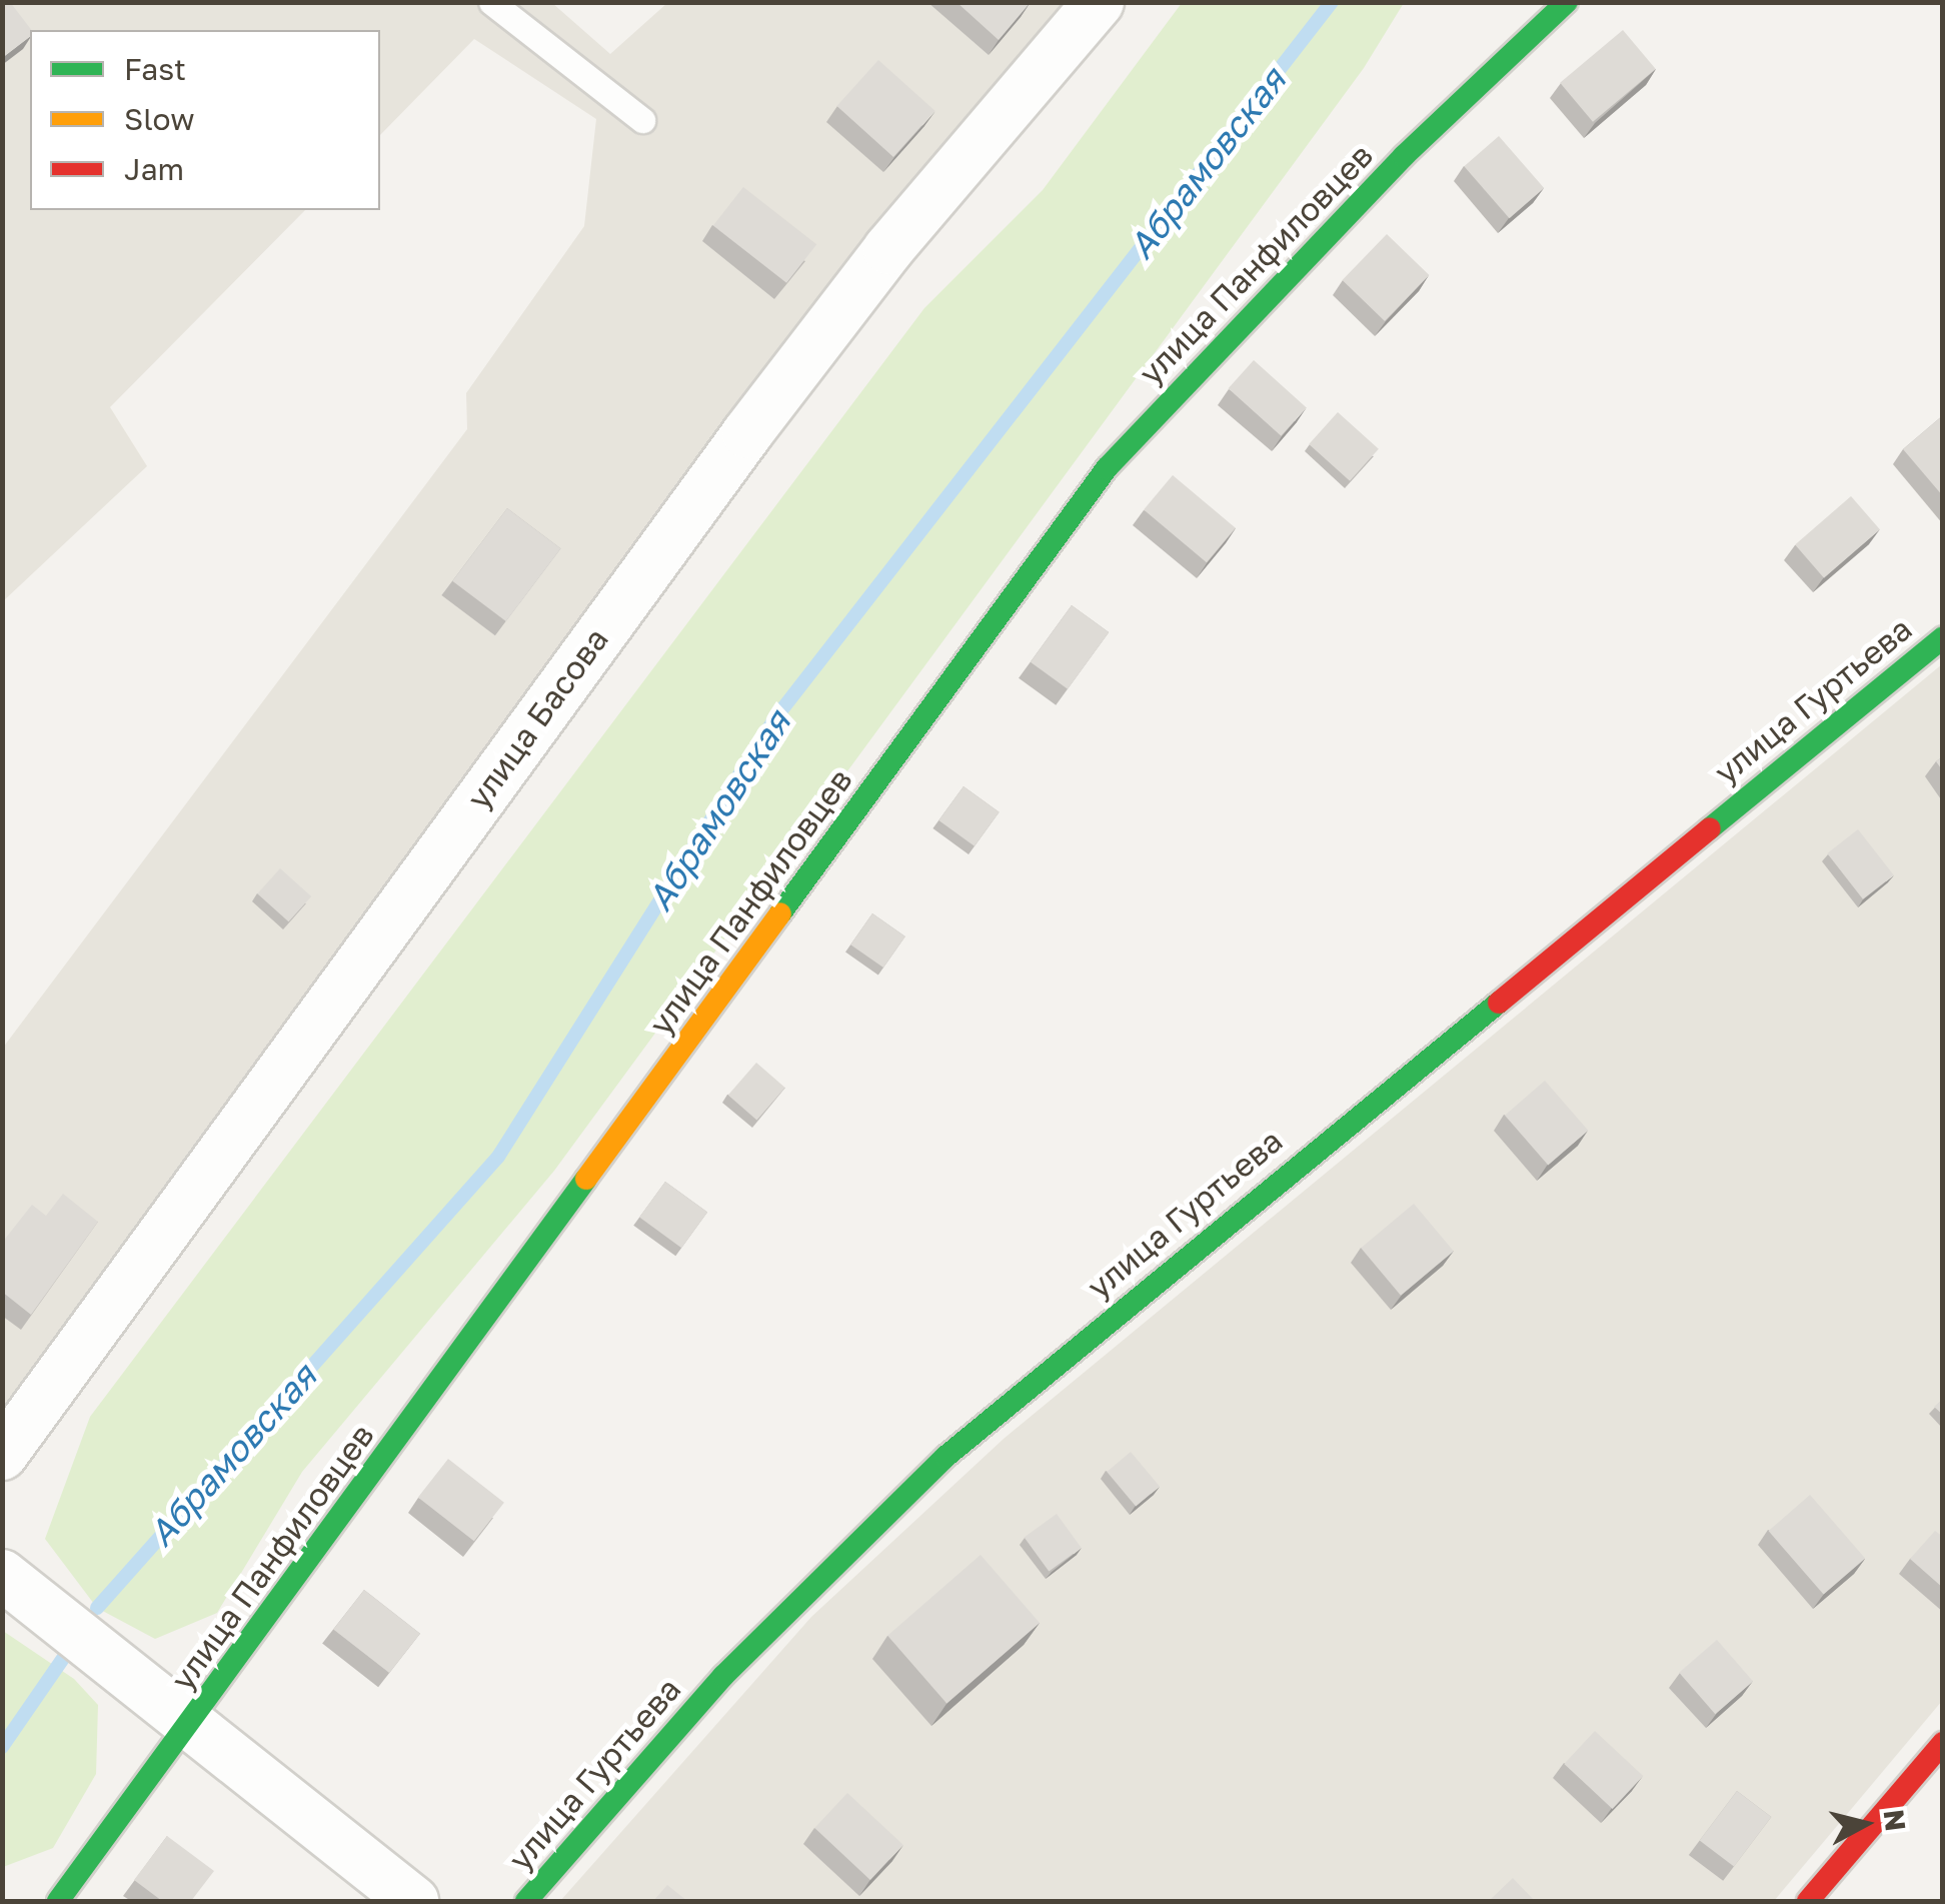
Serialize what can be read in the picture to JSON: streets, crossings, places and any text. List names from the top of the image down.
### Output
{
  "streets": {
    "street": ["улица Панфиловцев", "улица Гуртьева", "улица Басова"]
  },
  "water": ["Абрамовская"],
  "legend": ["Fast", "Slow", "Jam"],
  "north": "right"
}
